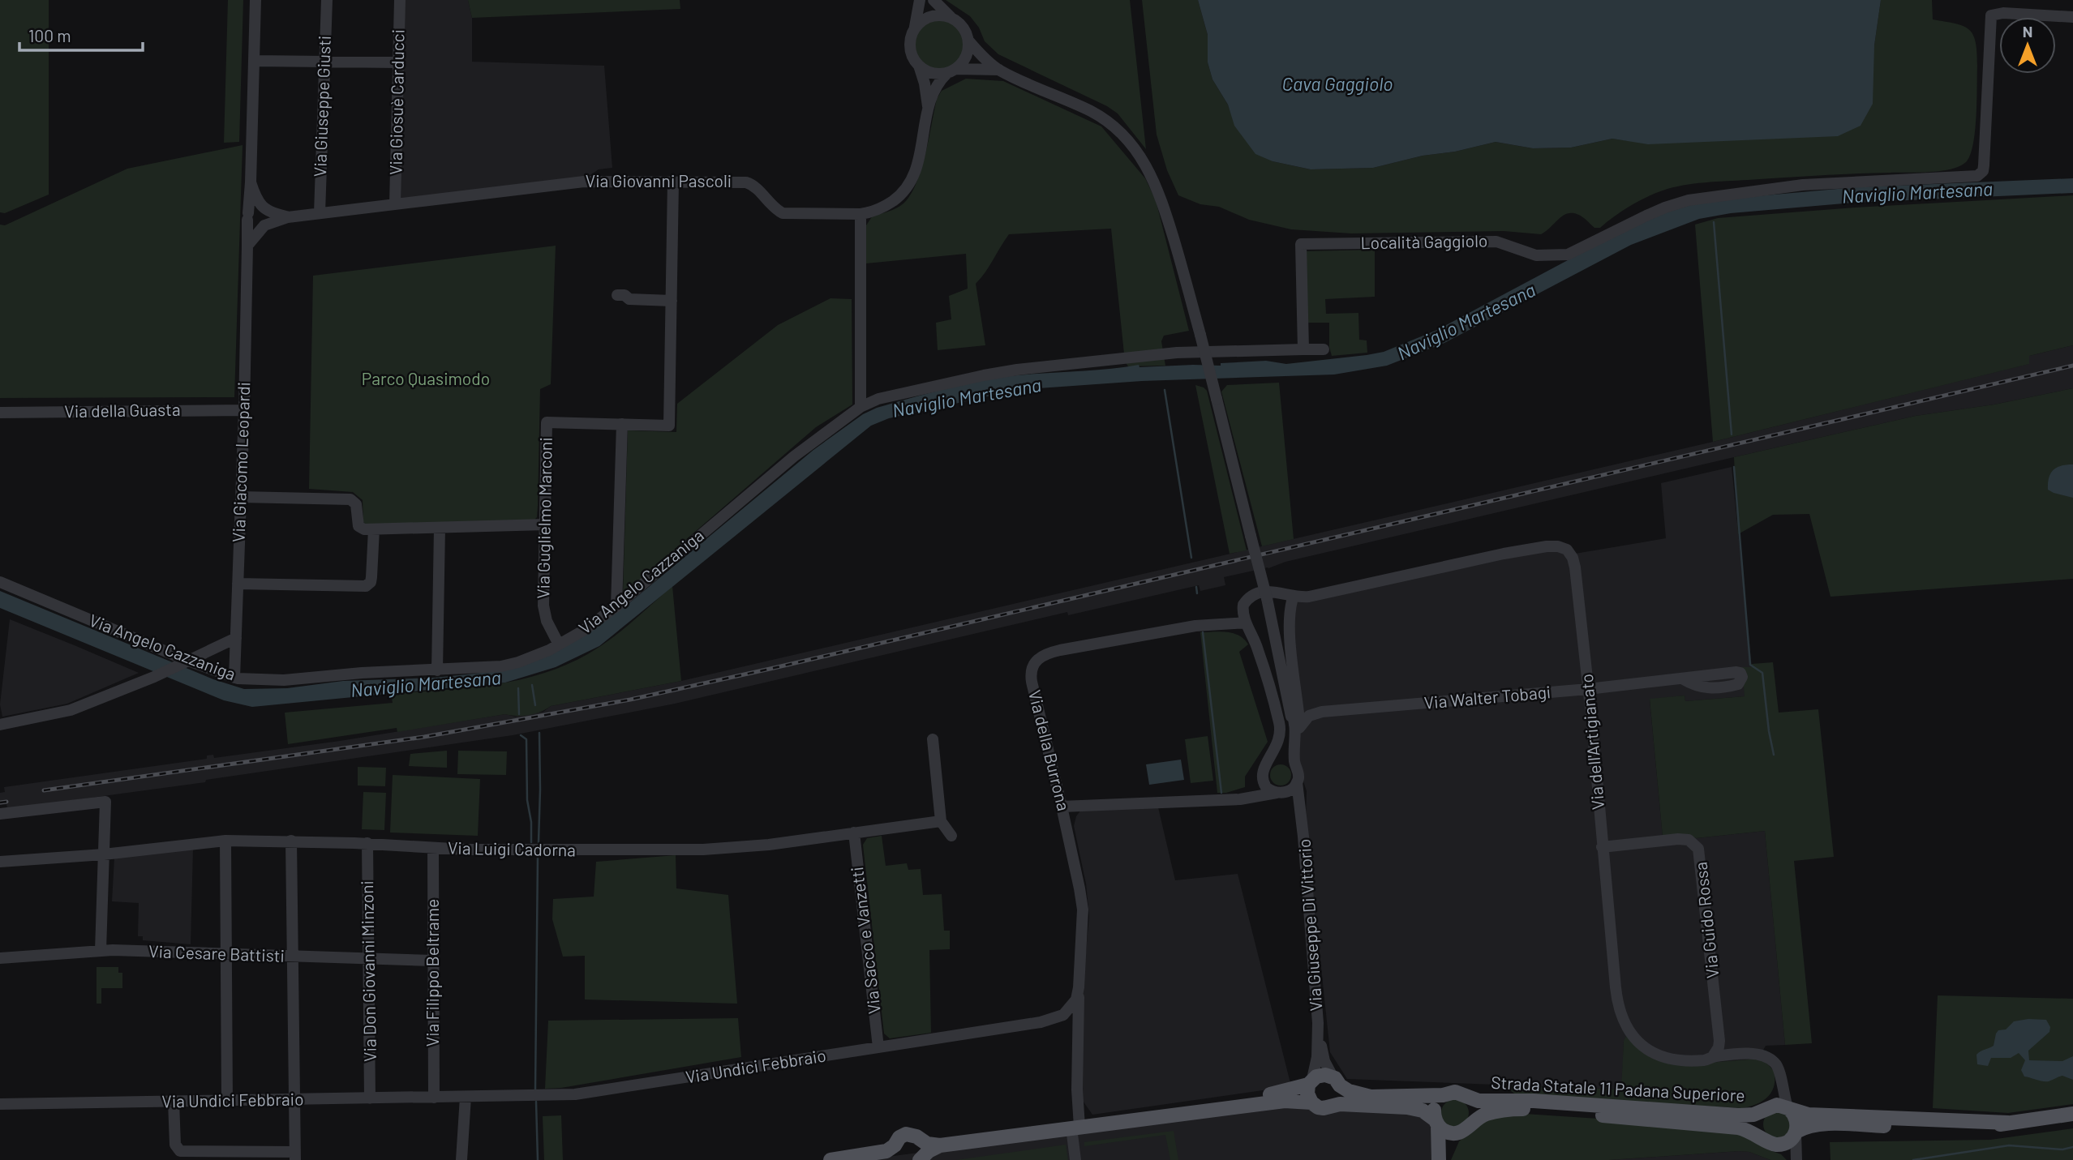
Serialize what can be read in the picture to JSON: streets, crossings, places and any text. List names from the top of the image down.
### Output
{
  "streets": {
    "main road": ["Strada Statale 11 Padana Superiore"],
    "street": [
      "Via Giosuè Carducci",
      "Via Giuseppe Giusti",
      "Via Giovanni Pascoli",
      "Località Gaggiolo",
      "Via della Guasta",
      "Via Giacomo Leopardi",
      "Via Guglielmo Marconi",
      "Via Angelo Cazzaniga",
      "Via Walter Tobagi",
      "Via dell'Artigianato",
      "Via della Burrona",
      "Via Luigi Cadorna",
      "Via Guido Rossa",
      "Via Giuseppe Di Vittorio",
      "Via Sacco e Vanzetti",
      "Via Cesare Battisti",
      "Via Don Giovanni Minzoni",
      "Via Filippo Beltrame",
      "Via Undici Febbraio"
    ]
  },
  "crossings": [
    ["Via Giosuè Carducci", "Via Giovanni Pascoli"],
    ["Via Giuseppe Giusti", "Via Giovanni Pascoli"],
    ["Via Giovanni Pascoli", "Via Giacomo Leopardi"],
    ["Località Gaggiolo", "Via Angelo Cazzaniga"],
    ["Via della Guasta", "Via Giacomo Leopardi"],
    ["Via Giacomo Leopardi", "Via Angelo Cazzaniga"],
    ["Via Guglielmo Marconi", "Via Angelo Cazzaniga"],
    ["Via Walter Tobagi", "Via dell'Artigianato"],
    ["Via dell'Artigianato", "Via della Burrona"],
    ["Via dell'Artigianato", "Via Guido Rossa"],
    ["Via dell'Artigianato", "Strada Statale 11 Padana Superiore"],
    ["Via della Burrona", "Via Undici Febbraio"],
    ["Via della Burrona", "Strada Statale 11 Padana Superiore"],
    ["Via Luigi Cadorna", "Via Sacco e Vanzetti"],
    ["Via Luigi Cadorna", "Via Don Giovanni Minzoni"],
    ["Via Luigi Cadorna", "Via Filippo Beltrame"],
    ["Via Giuseppe Di Vittorio", "Strada Statale 11 Padana Superiore"],
    ["Via Sacco e Vanzetti", "Via Undici Febbraio"],
    ["Via Cesare Battisti", "Via Don Giovanni Minzoni"],
    ["Via Cesare Battisti", "Via Filippo Beltrame"],
    ["Via Don Giovanni Minzoni", "Via Undici Febbraio"],
    ["Via Filippo Beltrame", "Via Undici Febbraio"]
  ],
  "water": ["Cava Gaggiolo", "Naviglio Martesana"],
  "parks": ["Parco Quasimodo"],
  "scale_bar": "100 m",
  "north": "top"
}
